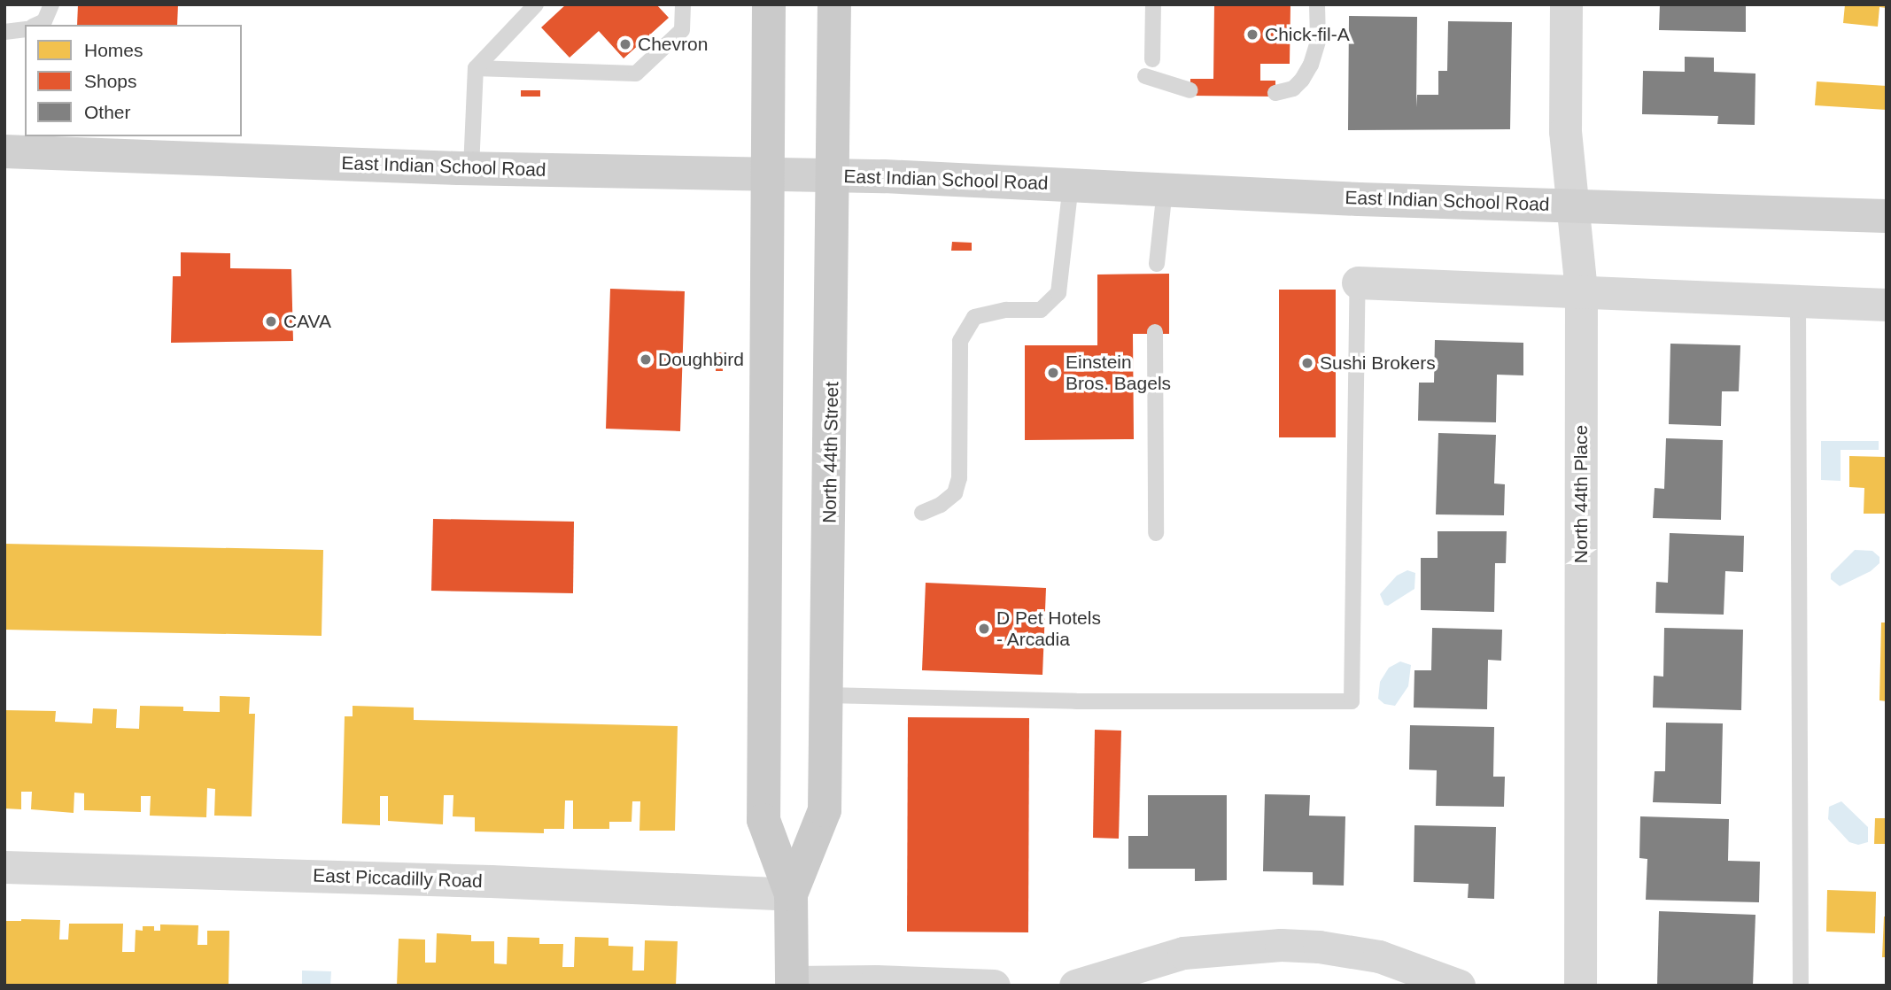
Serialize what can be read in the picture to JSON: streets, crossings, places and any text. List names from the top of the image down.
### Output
{
  "streets": {
    "main road": ["East Indian School Road", "North 44th Street"],
    "street": ["North 44th Place", "East Piccadilly Road"]
  },
  "crossings": [
    ["East Indian School Road", "North 44th Street"],
    ["East Indian School Road", "North 44th Place"],
    ["North 44th Street", "East Piccadilly Road"]
  ],
  "places": [
    "Chick-fil-A",
    "Chevron",
    "CAVA",
    "Doughbird",
    "Sushi Brokers",
    "Einstein Bros. Bagels",
    "D Pet Hotels - Arcadia"
  ],
  "legend": ["Homes", "Shops", "Other"]
}
